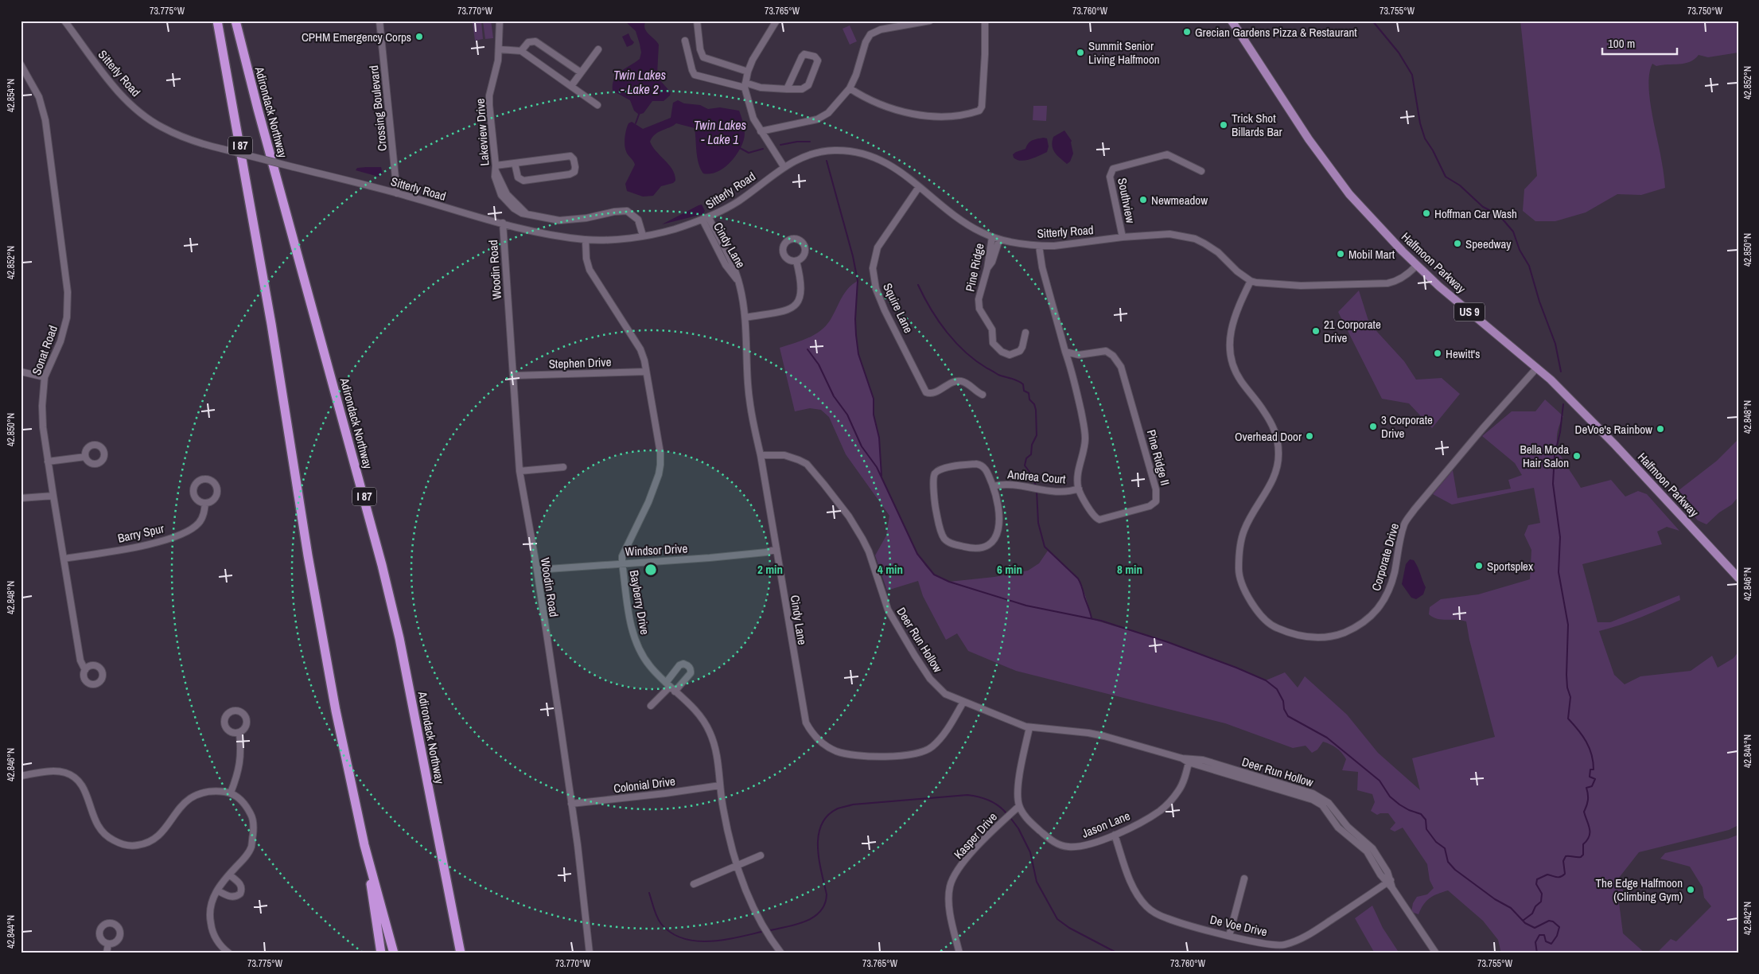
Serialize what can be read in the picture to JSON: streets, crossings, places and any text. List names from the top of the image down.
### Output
{
  "streets": {
    "highway": ["Adirondack Northway", "I 87"],
    "main road": ["Halfmoon Parkway", "US 9"],
    "street": [
      "Sitterly Road",
      "Crossing Boulevard",
      "Lakeview Drive",
      "Southview",
      "Cindy Lane",
      "Pine Ridge",
      "Woodin Road",
      "Squire Lane",
      "Sonat Road",
      "Stephen Drive",
      "Pine Ridge II",
      "Andrea Court",
      "Barry Spur",
      "Windsor Drive",
      "Corporate Drive",
      "Bayberry Drive",
      "Deer Run Hollow",
      "Colonial Drive",
      "Jason Lane",
      "Kasper Drive",
      "De Voe Drive"
    ]
  },
  "crossings": [
    ["Sitterly Road", "Crossing Boulevard"],
    ["Sitterly Road", "Lakeview Drive"],
    ["Sitterly Road", "Southview"],
    ["Sitterly Road", "Cindy Lane"],
    ["Sitterly Road", "Pine Ridge"],
    ["Sitterly Road", "Woodin Road"],
    ["Sitterly Road", "Squire Lane"],
    ["Sitterly Road", "Pine Ridge II"],
    ["Sitterly Road", "Corporate Drive"],
    ["Sitterly Road", "Bayberry Drive"],
    ["Cindy Lane", "Windsor Drive"],
    ["Cindy Lane", "Deer Run Hollow"],
    ["Halfmoon Parkway", "Corporate Drive"],
    ["Woodin Road", "Stephen Drive"],
    ["Woodin Road", "Windsor Drive"],
    ["Woodin Road", "Colonial Drive"],
    ["Sonat Road", "Barry Spur"],
    ["Stephen Drive", "Bayberry Drive"],
    ["Pine Ridge II", "Andrea Court"],
    ["Windsor Drive", "Bayberry Drive"],
    ["Bayberry Drive", "Colonial Drive"],
    ["Deer Run Hollow", "Jason Lane"],
    ["Deer Run Hollow", "De Voe Drive"],
    ["Jason Lane", "Kasper Drive"],
    ["Jason Lane", "De Voe Drive"]
  ],
  "water": ["Twin Lakes - Lake 2", "Twin Lakes - Lake 1"],
  "places": [
    "Grecian Gardens Pizza & Restaurant",
    "CPHM Emergency Corps",
    "Summit Senior Living Halfmoon",
    "Trick Shot Billards Bar",
    "Newmeadow",
    "Hoffman Car Wash",
    "Speedway",
    "Mobil Mart",
    "21 Corporate Drive",
    "Hewitt's",
    "3 Corporate Drive",
    "DeVoe's Rainbow",
    "Overhead Door",
    "Bella Moda Hair Salon",
    "Sportsplex",
    "The Edge Halfmoon (Climbing Gym)"
  ],
  "scale_bar": "100 m",
  "coordinates": [
    "73.775°W",
    "73.770°W",
    "73.765°W",
    "73.760°W",
    "73.755°W",
    "73.750°W",
    "42.852°N",
    "42.854°N",
    "42.850°N",
    "42.848°N",
    "42.846°N",
    "42.844°N",
    "42.842°N"
  ],
  "rings": [
    "2 min",
    "4 min",
    "6 min",
    "8 min"
  ]
}
